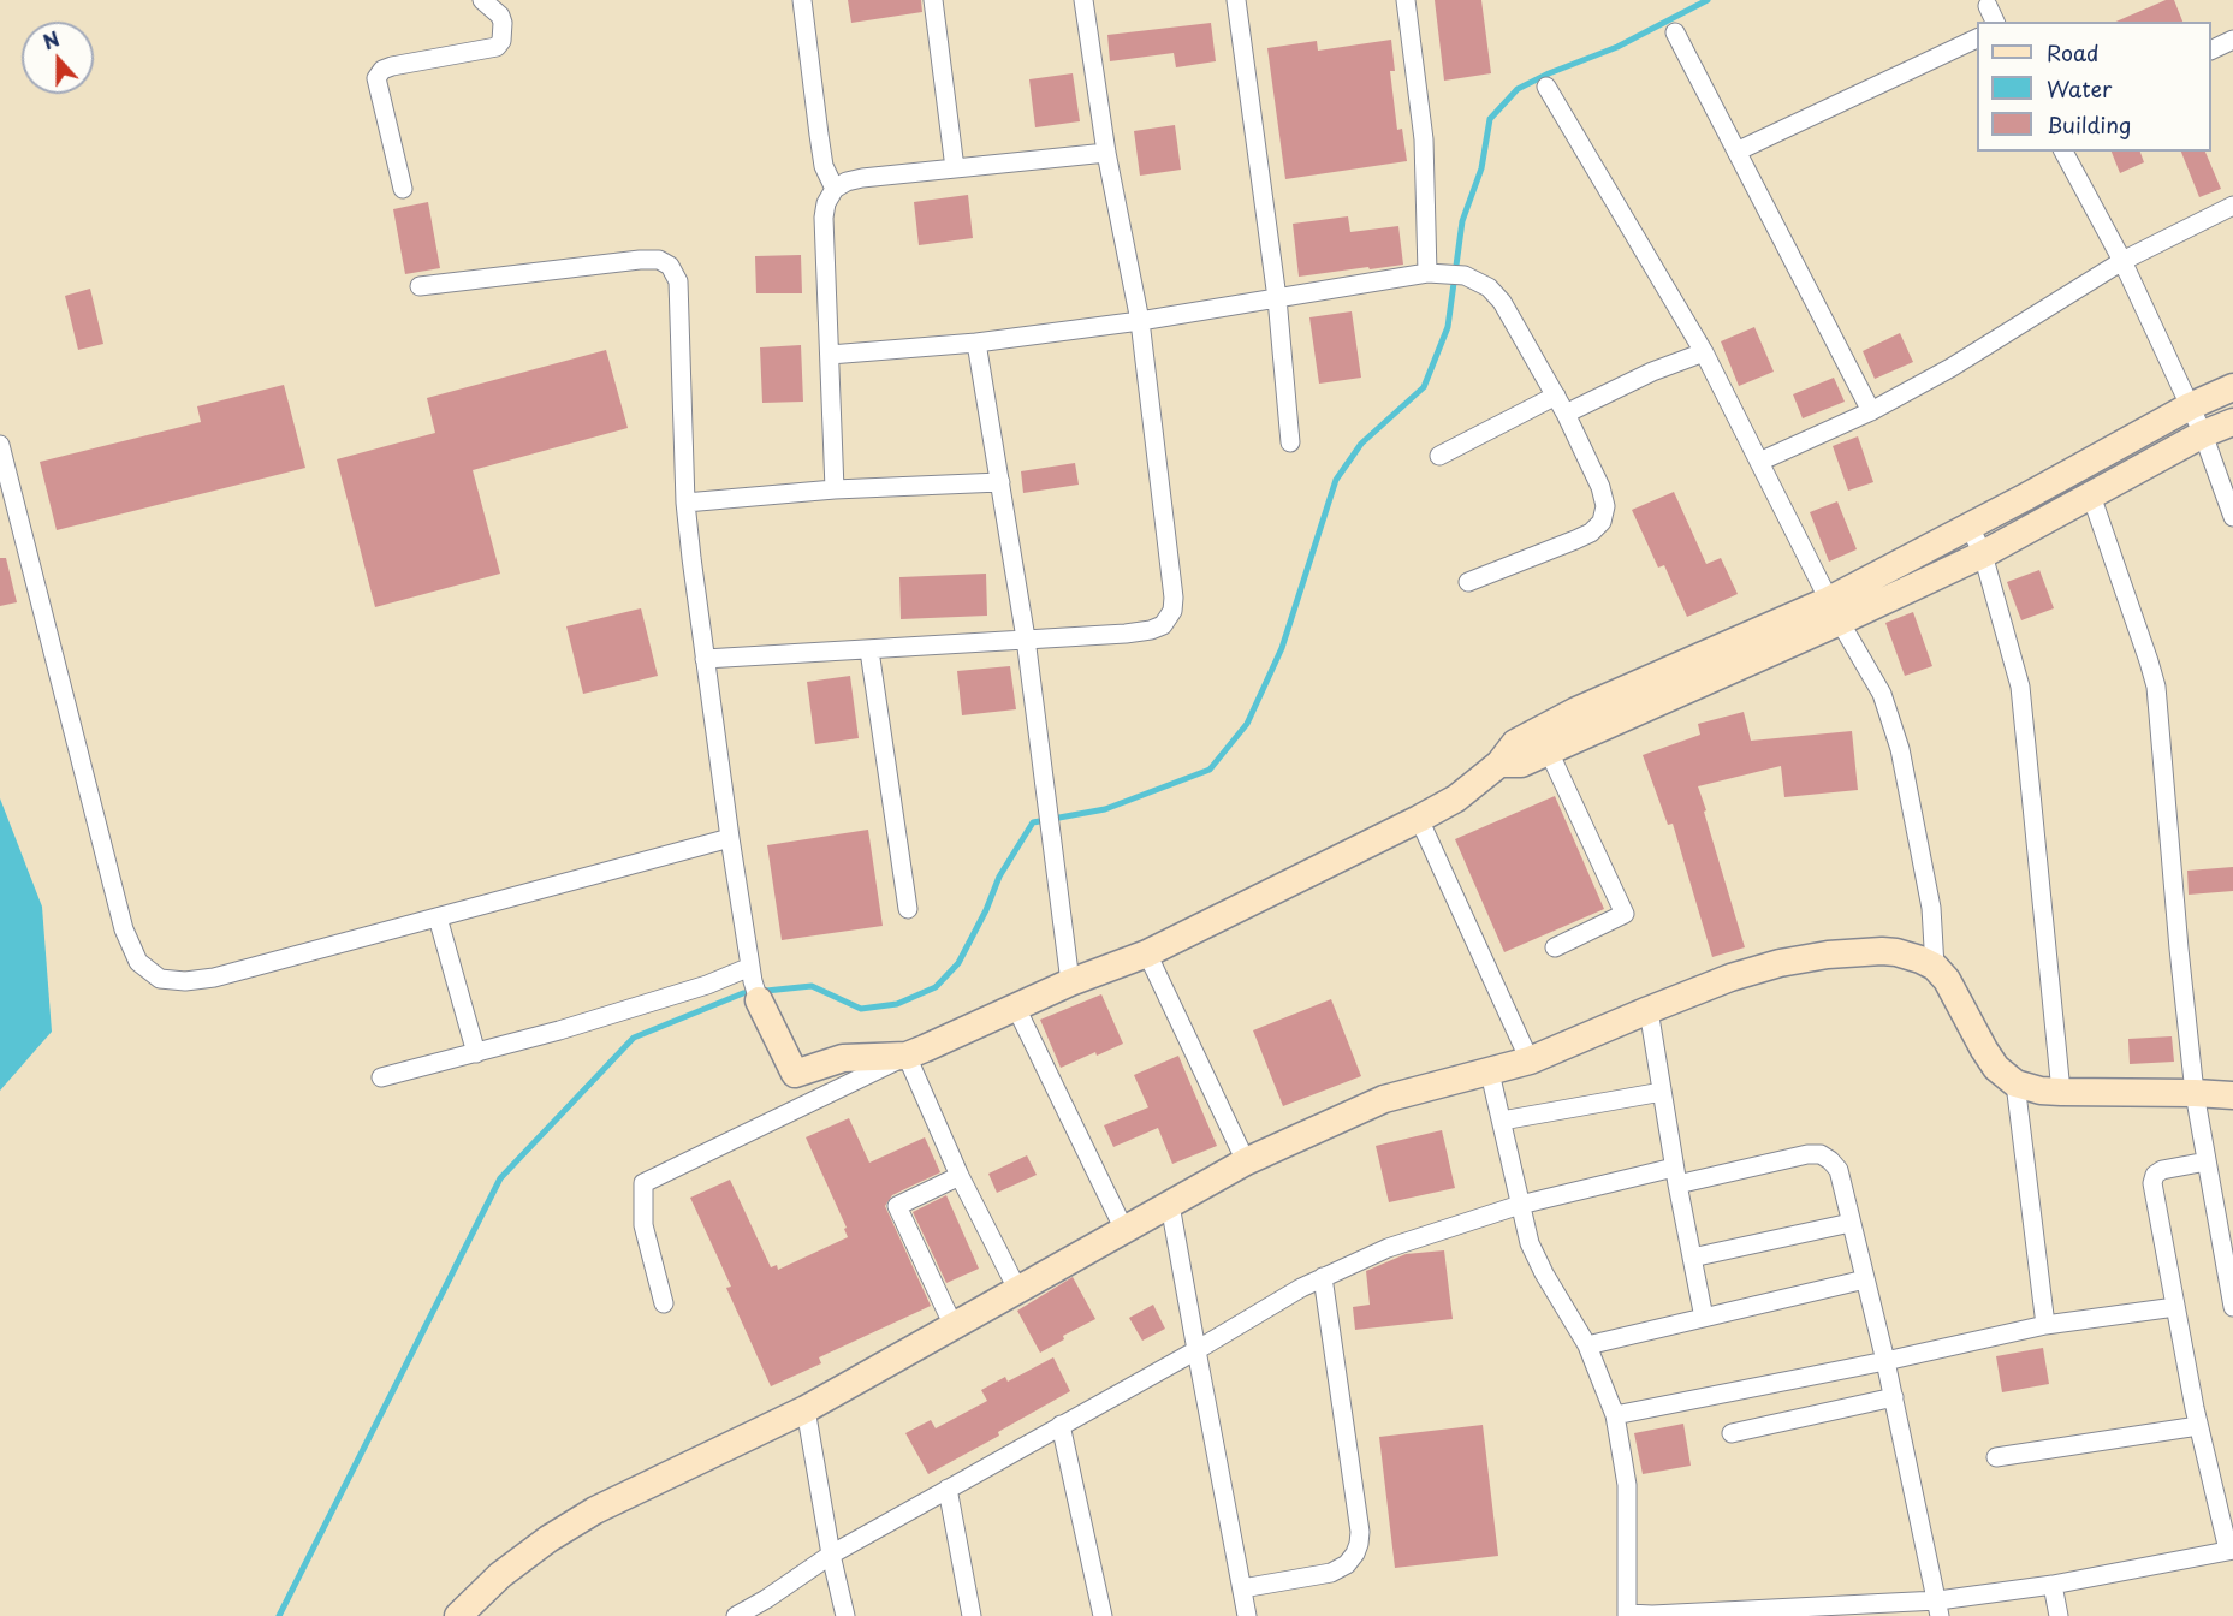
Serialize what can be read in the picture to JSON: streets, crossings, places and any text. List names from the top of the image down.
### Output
{
  "legend": ["Road", "Water", "Building"],
  "north": "top"
}
